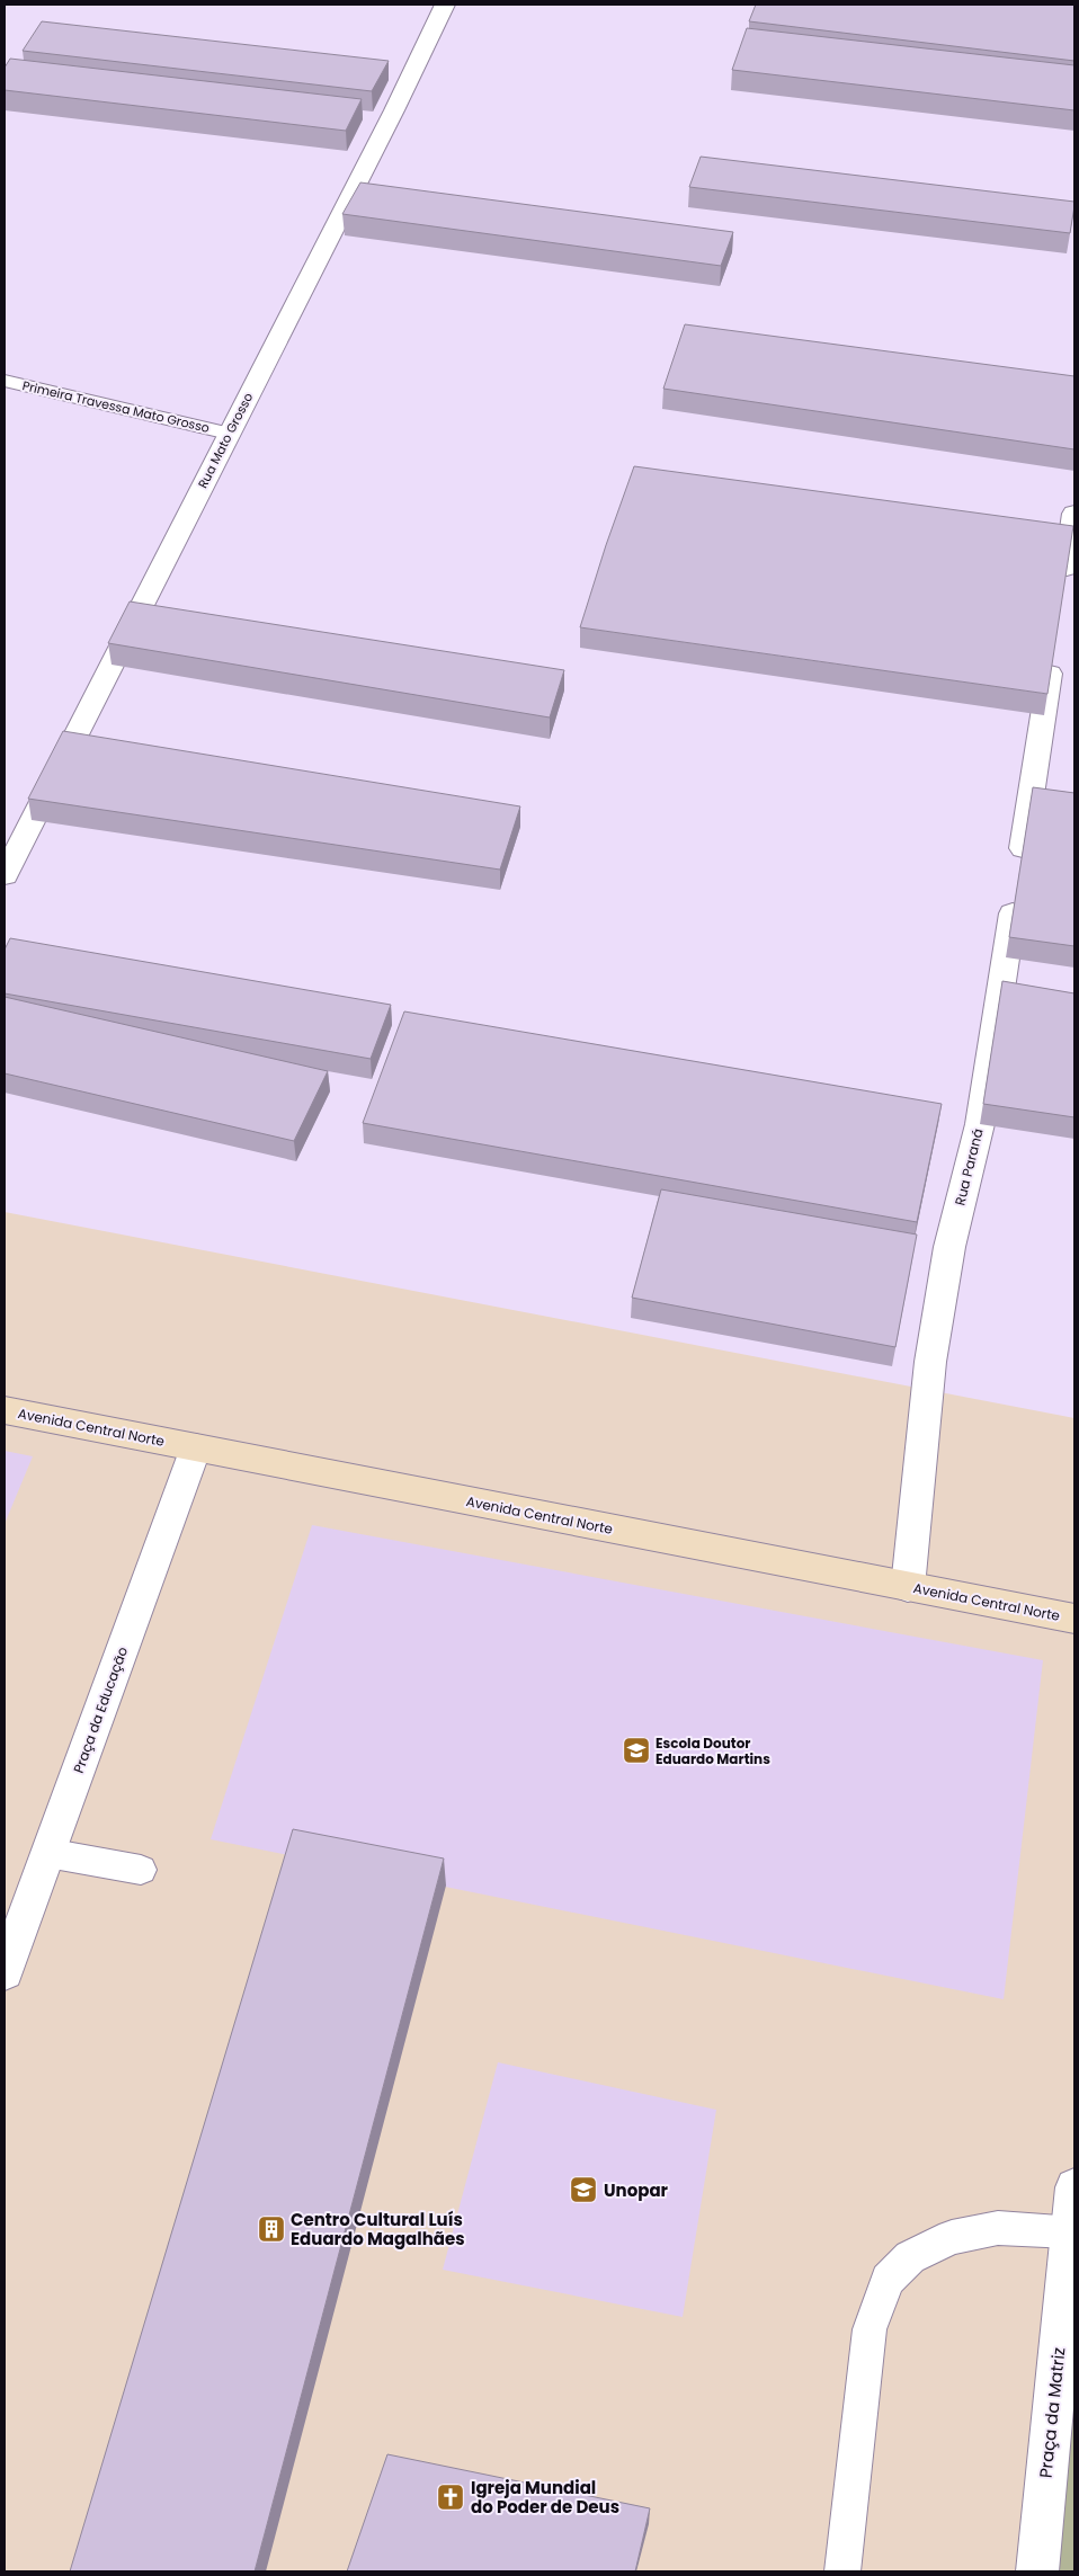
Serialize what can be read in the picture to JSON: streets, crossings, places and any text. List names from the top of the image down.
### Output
{
  "streets": {
    "main road": ["Avenida Central Norte"],
    "street": [
      "Rua Mato Grosso",
      "Rua Paraná",
      "Praça da Educação",
      "Praça da Matriz"
    ],
    "lane": ["Primeira Travessa Mato Grosso"]
  },
  "crossings": [
    ["Primeira Travessa Mato Grosso", "Rua Mato Grosso"],
    ["Rua Paraná", "Avenida Central Norte"],
    ["Avenida Central Norte", "Praça da Educação"]
  ],
  "places": {
    "school or university": ["Escola Doutor Eduardo Martins", "Unopar"],
    "building": ["Centro Cultural Luís Eduardo Magalhães"],
    "church": ["Igreja Mundial do Poder de Deus"]
  }
}
